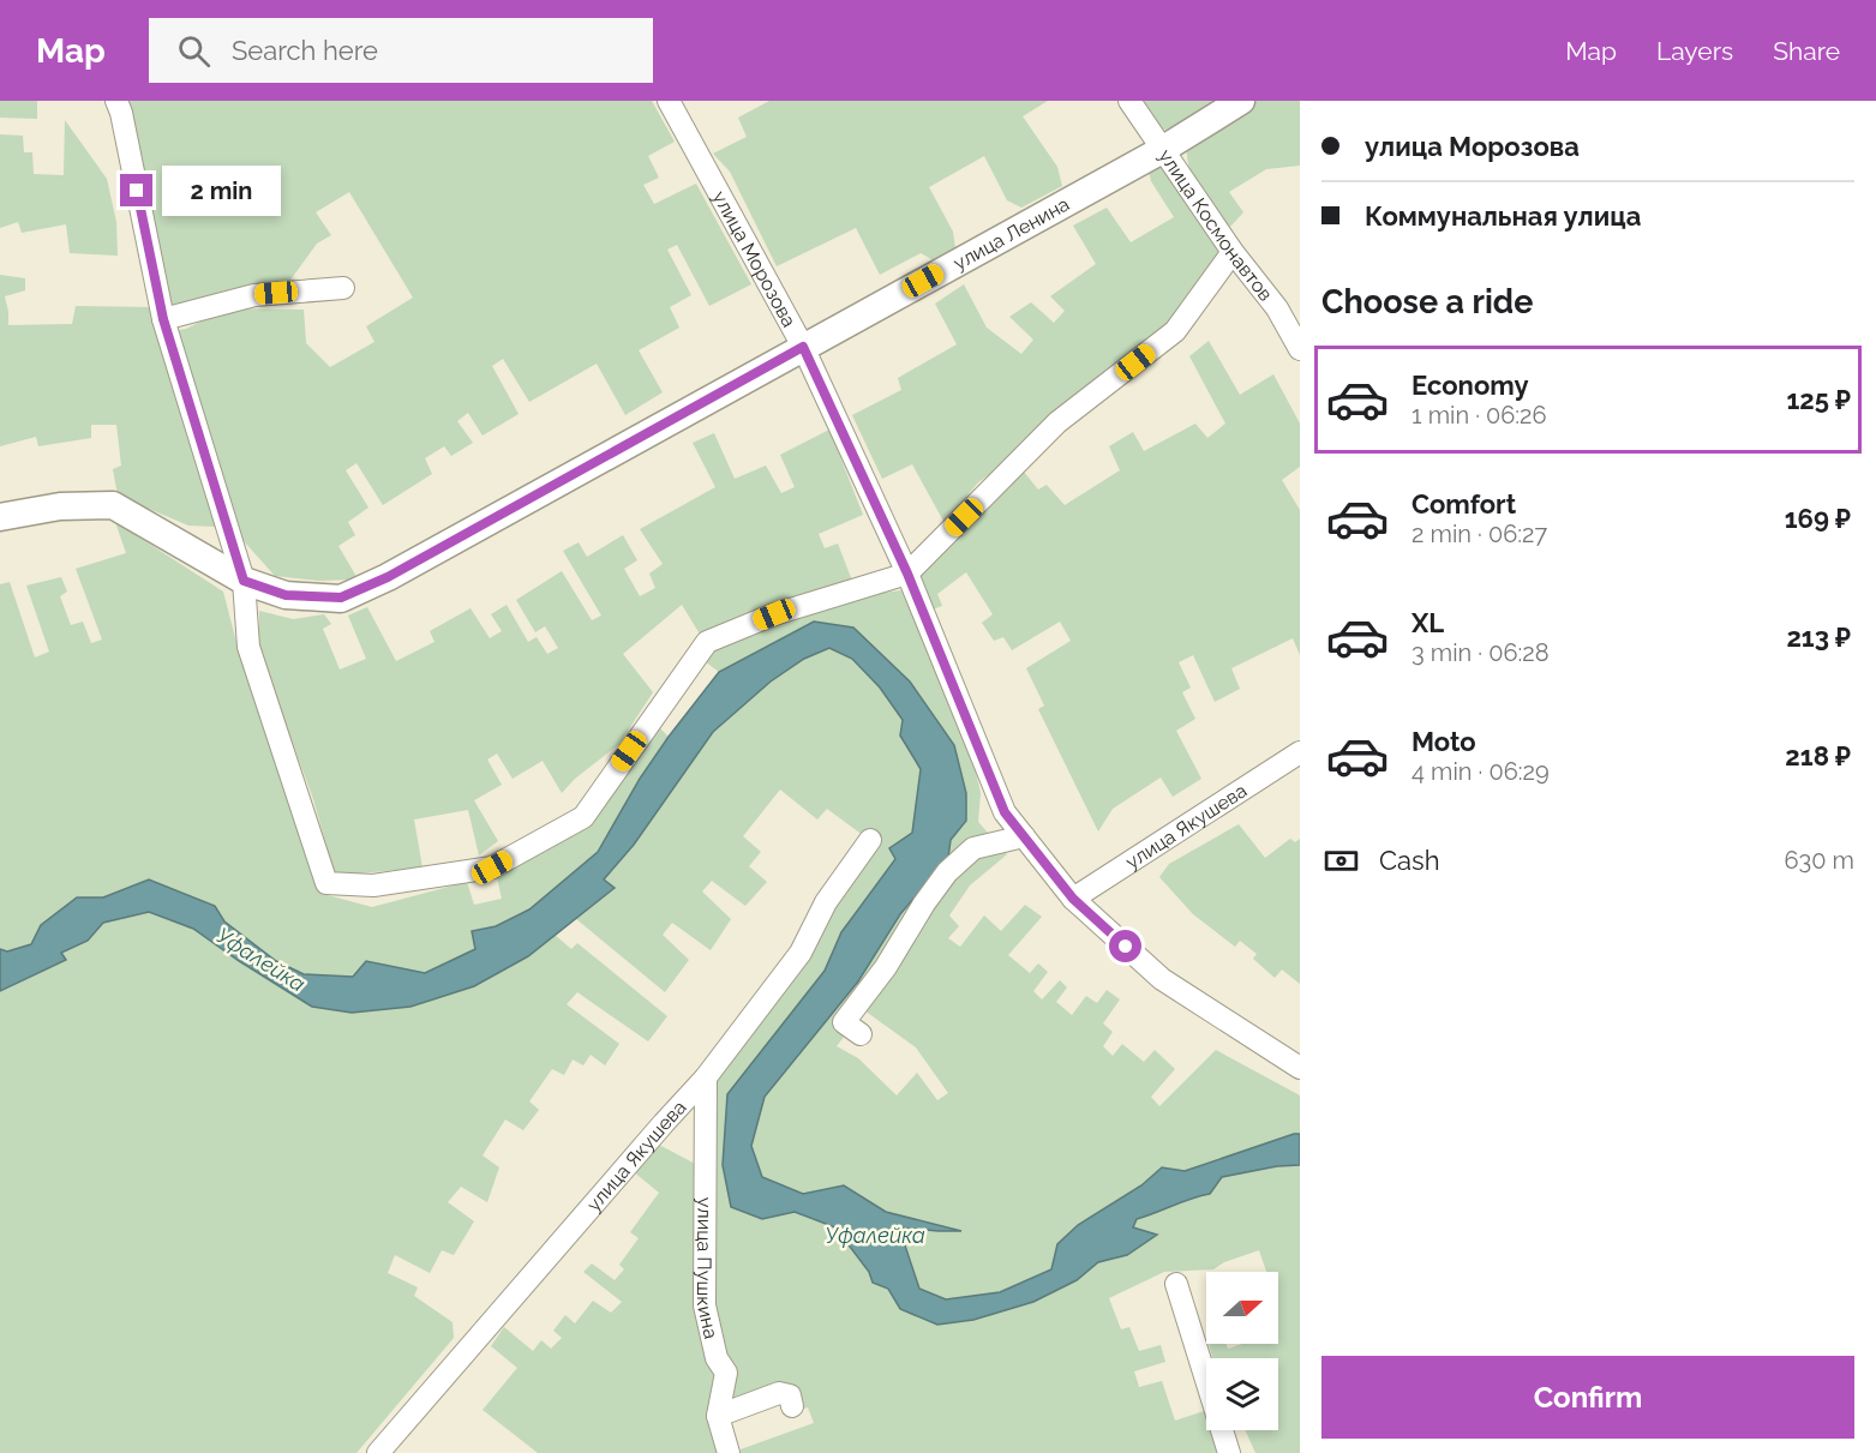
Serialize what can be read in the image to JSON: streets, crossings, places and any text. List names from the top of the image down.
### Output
{
  "streets": {
    "street": [
      "улица Космонавтов",
      "улица Ленина",
      "улица Морозова",
      "улица Якушева",
      "улица Пушкина"
    ]
  },
  "crossings": [
    ["улица Космонавтов", "улица Ленина"],
    ["улица Ленина", "улица Морозова"],
    ["улица Морозова", "улица Якушева"],
    ["улица Якушева", "улица Пушкина"]
  ],
  "water": ["Уфалейка"],
  "north": "right",
  "page": {
    "header": "Map",
    "search": "Search here",
    "nav": ["Map", "Layers", "Share"],
    "banner": ["улица Морозова", "Коммунальная улица"],
    "bubble": "2 min",
    "heading": "Choose a ride",
    "list": [
      {
        "name": "Economy",
        "note": "1 min · 06:26",
        "value": "125 ₽"
      },
      {
        "name": "Comfort",
        "note": "2 min · 06:27",
        "value": "169 ₽"
      },
      {
        "name": "XL",
        "note": "3 min · 06:28",
        "value": "213 ₽"
      },
      {
        "name": "Moto",
        "note": "4 min · 06:29",
        "value": "218 ₽"
      }
    ],
    "pay": ["Cash", "630 m"],
    "buttons": "Confirm"
  }
}
